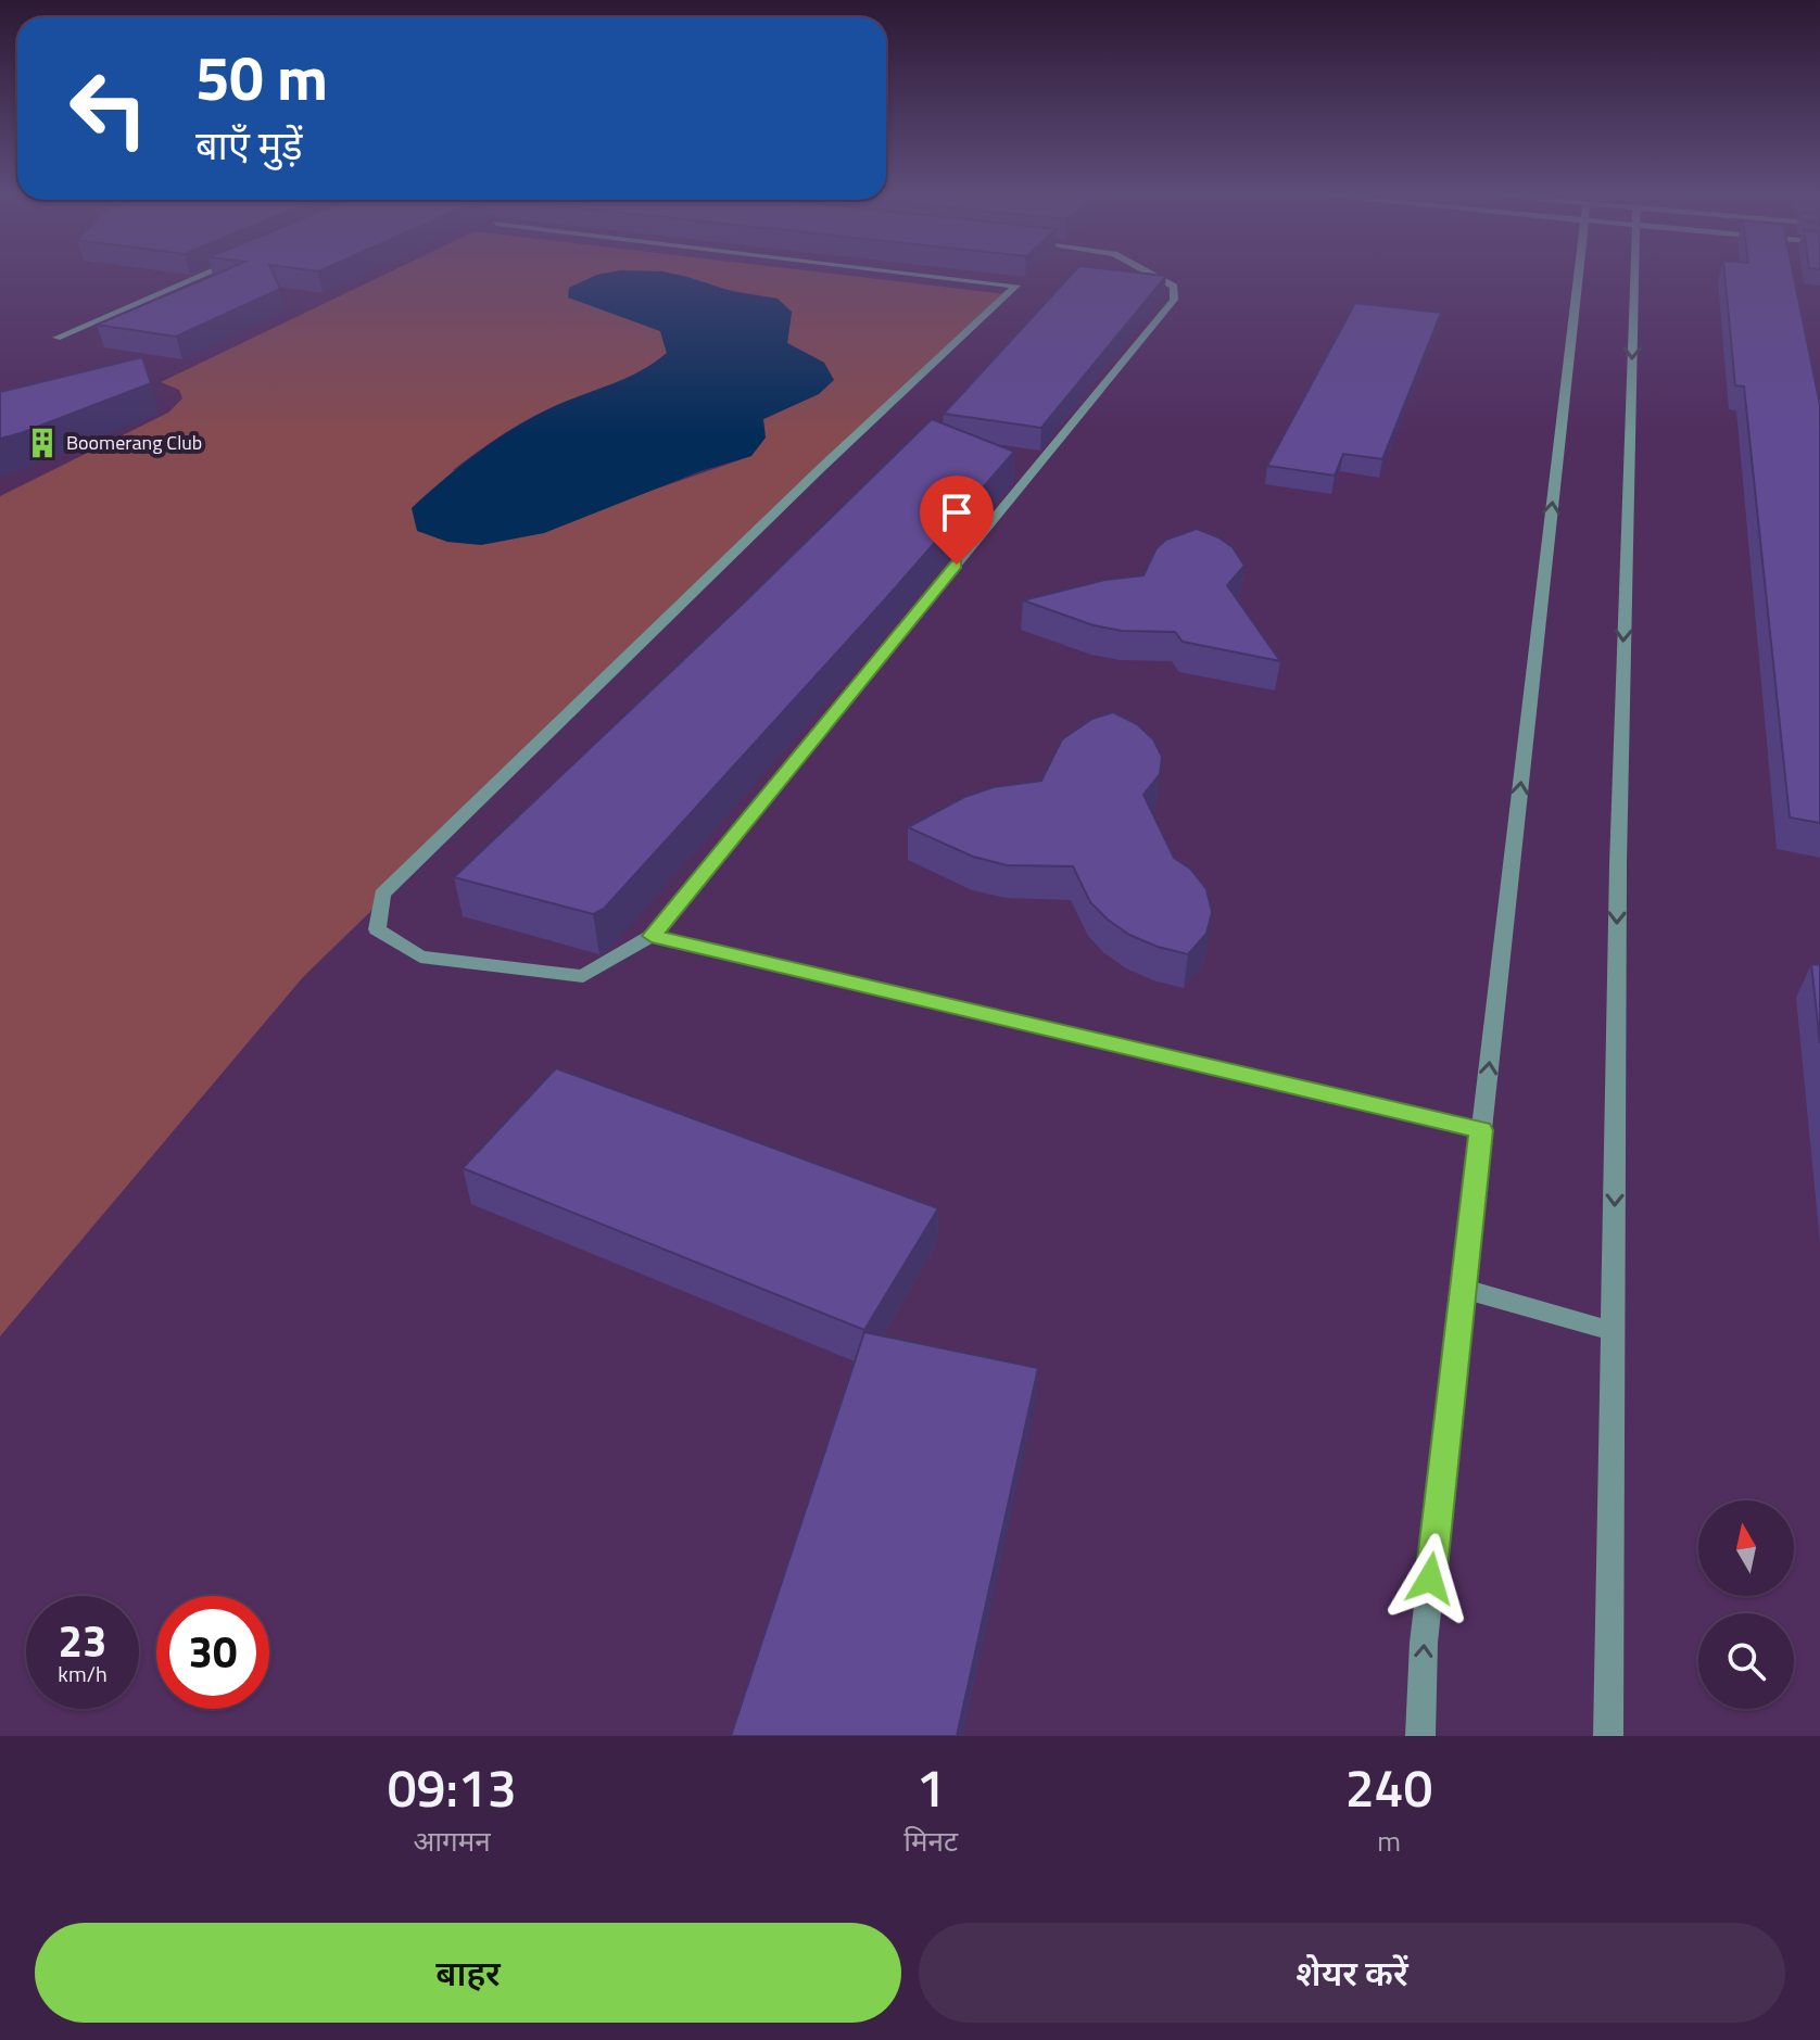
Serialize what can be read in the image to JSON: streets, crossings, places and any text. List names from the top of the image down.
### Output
{
  "places": {
    "building": ["Boomerang Club"]
  },
  "north": "top",
  "page": {
    "turn": ["50 m", "बाएँ मुड़ें"],
    "speed": "23 km/h",
    "limit": "30",
    "eta": [
      "09:13",
      "आगमन",
      "1",
      "मिनट",
      "240",
      "m"
    ],
    "buttons": ["बाहर", "शेयर करें"]
  }
}
